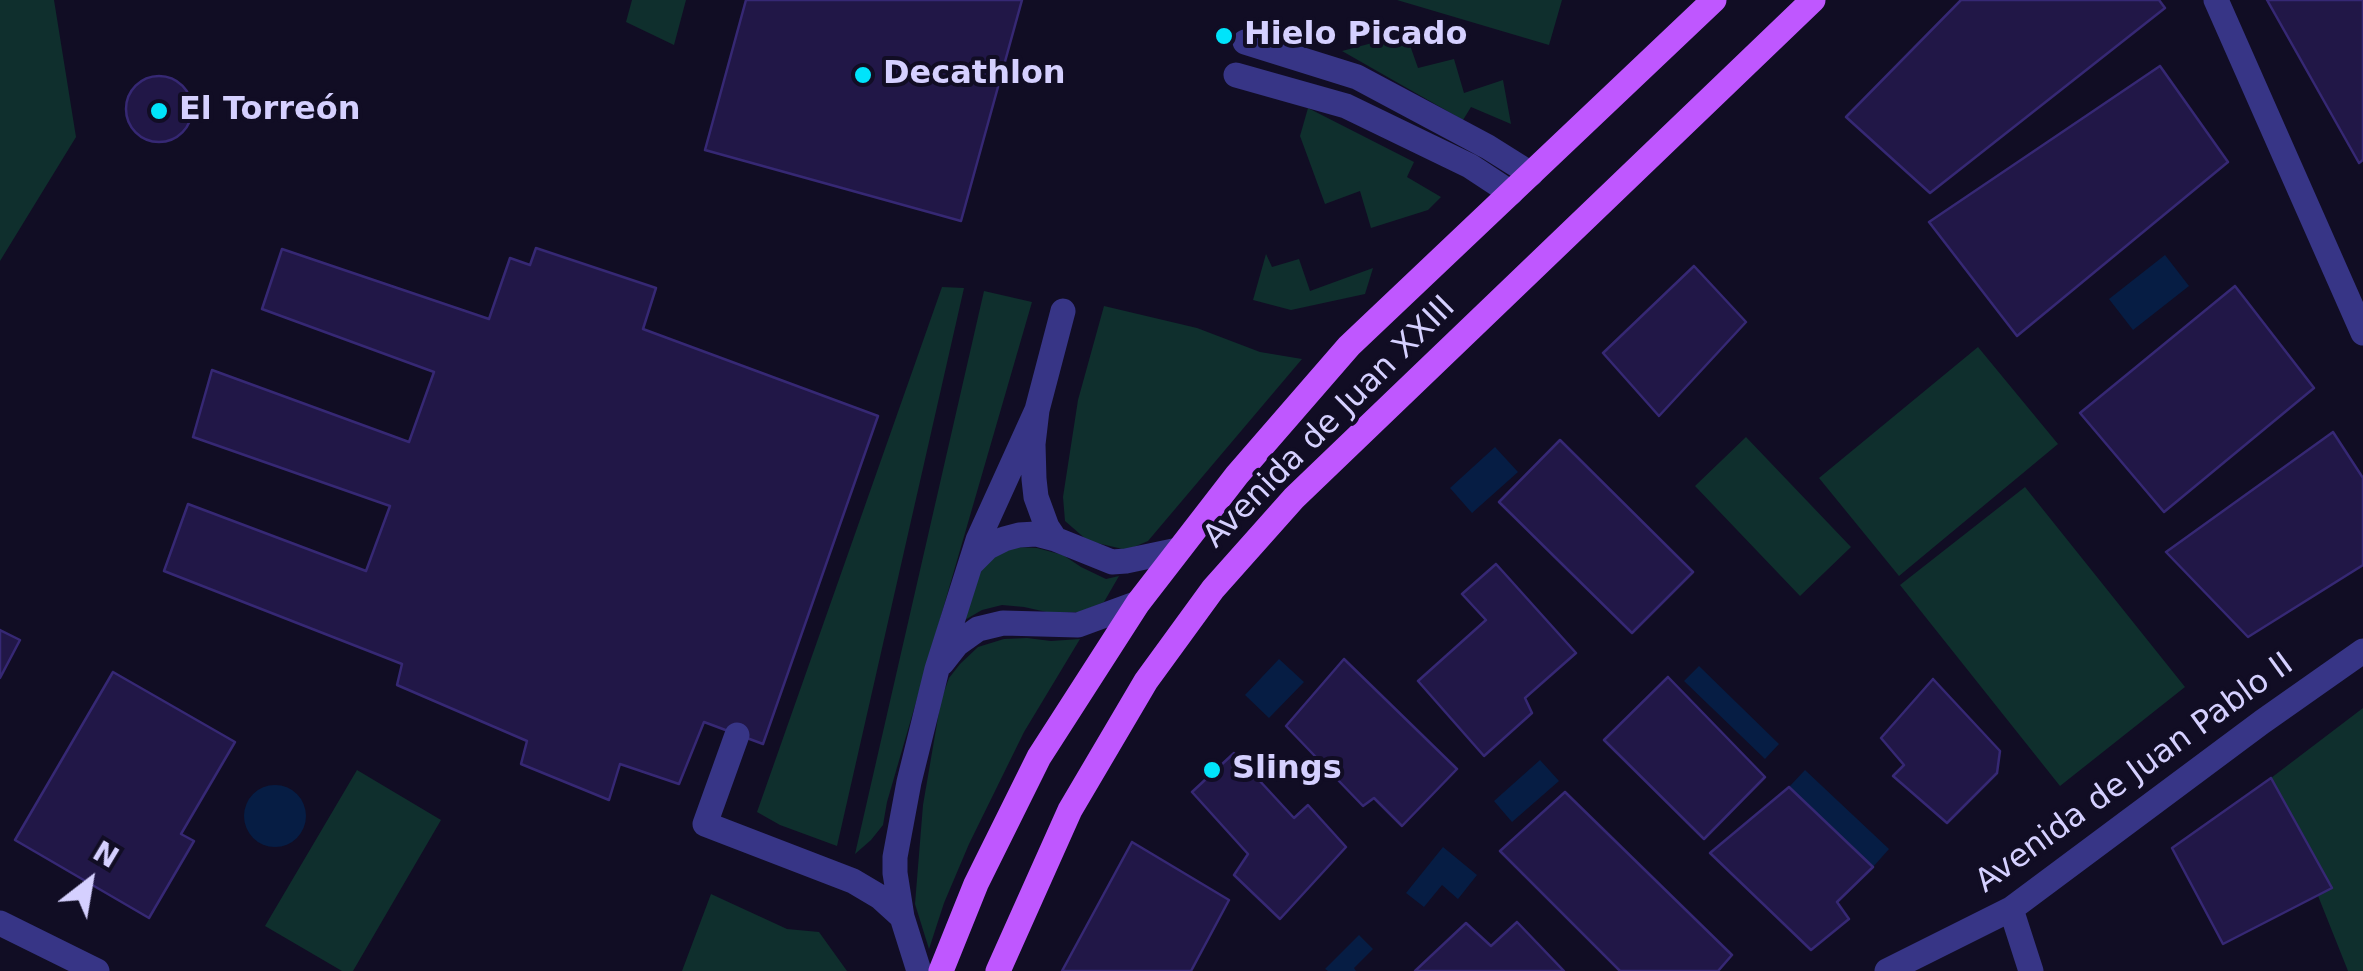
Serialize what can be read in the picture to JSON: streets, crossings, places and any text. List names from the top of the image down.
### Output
{
  "streets": {
    "main road": ["Avenida de Juan XXIII"],
    "street": ["Avenida de Juan Pablo II"]
  },
  "places": [
    "Hielo Picado",
    "Decathlon",
    "El Torreón",
    "Slings"
  ],
  "north": "top right"
}
